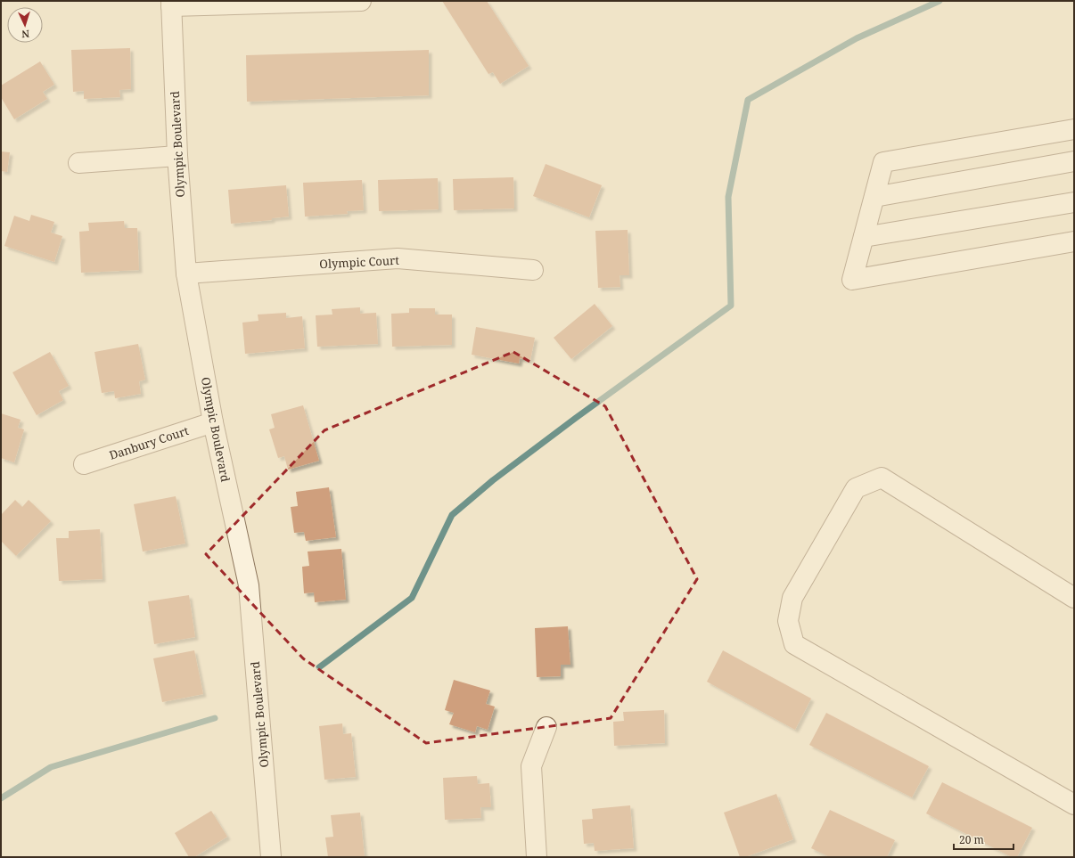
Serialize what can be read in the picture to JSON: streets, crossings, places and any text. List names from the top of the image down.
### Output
{
  "streets": {
    "street": ["Olympic Boulevard", "Olympic Court", "Danbury Court"]
  },
  "crossings": [
    ["Olympic Boulevard", "Olympic Court"],
    ["Olympic Boulevard", "Danbury Court"]
  ],
  "scale_bar": "20 m",
  "north": "bottom"
}
